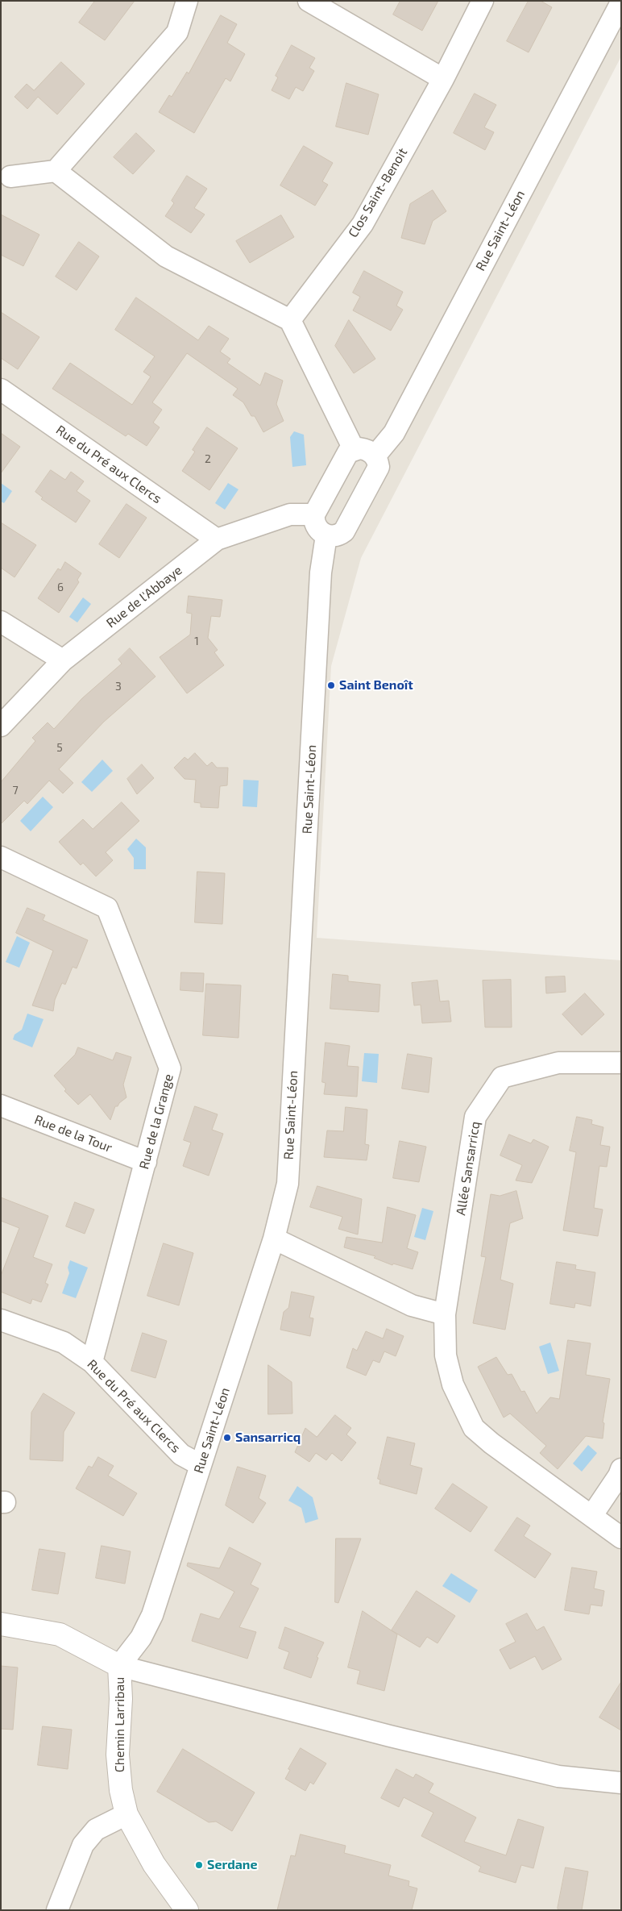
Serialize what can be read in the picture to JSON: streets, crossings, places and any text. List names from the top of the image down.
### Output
{
  "streets": {
    "street": [
      "Clos Saint-Benoit",
      "Rue Saint-Léon",
      "Rue du Pré aux Clercs",
      "Rue de l'Abbaye",
      "Rue de la Grange",
      "Rue de la Tour",
      "Allée Sansarricq",
      "Chemin Larribau"
    ]
  },
  "crossings": [
    ["Rue Saint-Léon", "Rue du Pré aux Clercs"],
    ["Rue Saint-Léon", "Chemin Larribau"],
    ["Rue du Pré aux Clercs", "Rue de l'Abbaye"],
    ["Rue du Pré aux Clercs", "Rue de la Grange"],
    ["Rue de la Grange", "Rue de la Tour"]
  ],
  "places": ["Saint Benoît", "Sansarricq", "Serdane"],
  "house_numbers": [
    "2",
    "6",
    "1",
    "3",
    "5",
    "7"
  ]
}
